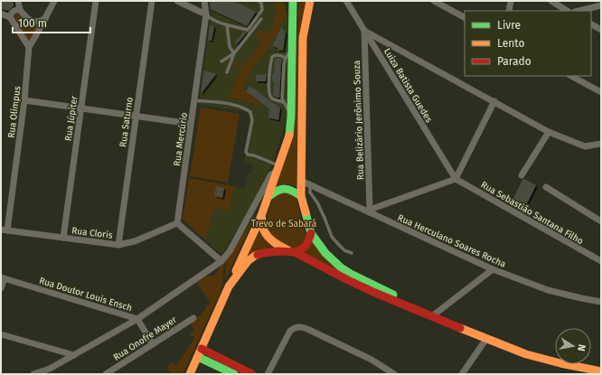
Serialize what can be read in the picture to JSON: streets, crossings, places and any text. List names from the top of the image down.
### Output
{
  "streets": {
    "street": [
      "Luiza Batista Guedes",
      "Rua Olimpus",
      "Rua Júpiter",
      "Rua Belizário Jerônimo Souza",
      "Rua Saturno",
      "Rua Mercúrio",
      "Rua Sebastião Santana Filho",
      "Rua Cloris",
      "Rua Herculano Soares Rocha",
      "Rua Doutor Louis Ensch",
      "Rua Onofre Mayer"
    ]
  },
  "crossings": [
    ["Luiza Batista Guedes", "Rua Belizário Jerônimo Souza"],
    ["Luiza Batista Guedes", "Rua Sebastião Santana Filho"],
    ["Rua Olimpus", "Rua Cloris"],
    ["Rua Júpiter", "Rua Cloris"],
    ["Rua Belizário Jerônimo Souza", "Rua Herculano Soares Rocha"],
    ["Rua Saturno", "Rua Cloris"],
    ["Rua Mercúrio", "Rua Cloris"],
    ["Rua Doutor Louis Ensch", "Rua Onofre Mayer"]
  ],
  "parks": ["Trevo de Sabará"],
  "legend": ["Livre", "Lento", "Parado"],
  "scale_bar": "100 m",
  "north": "right"
}
